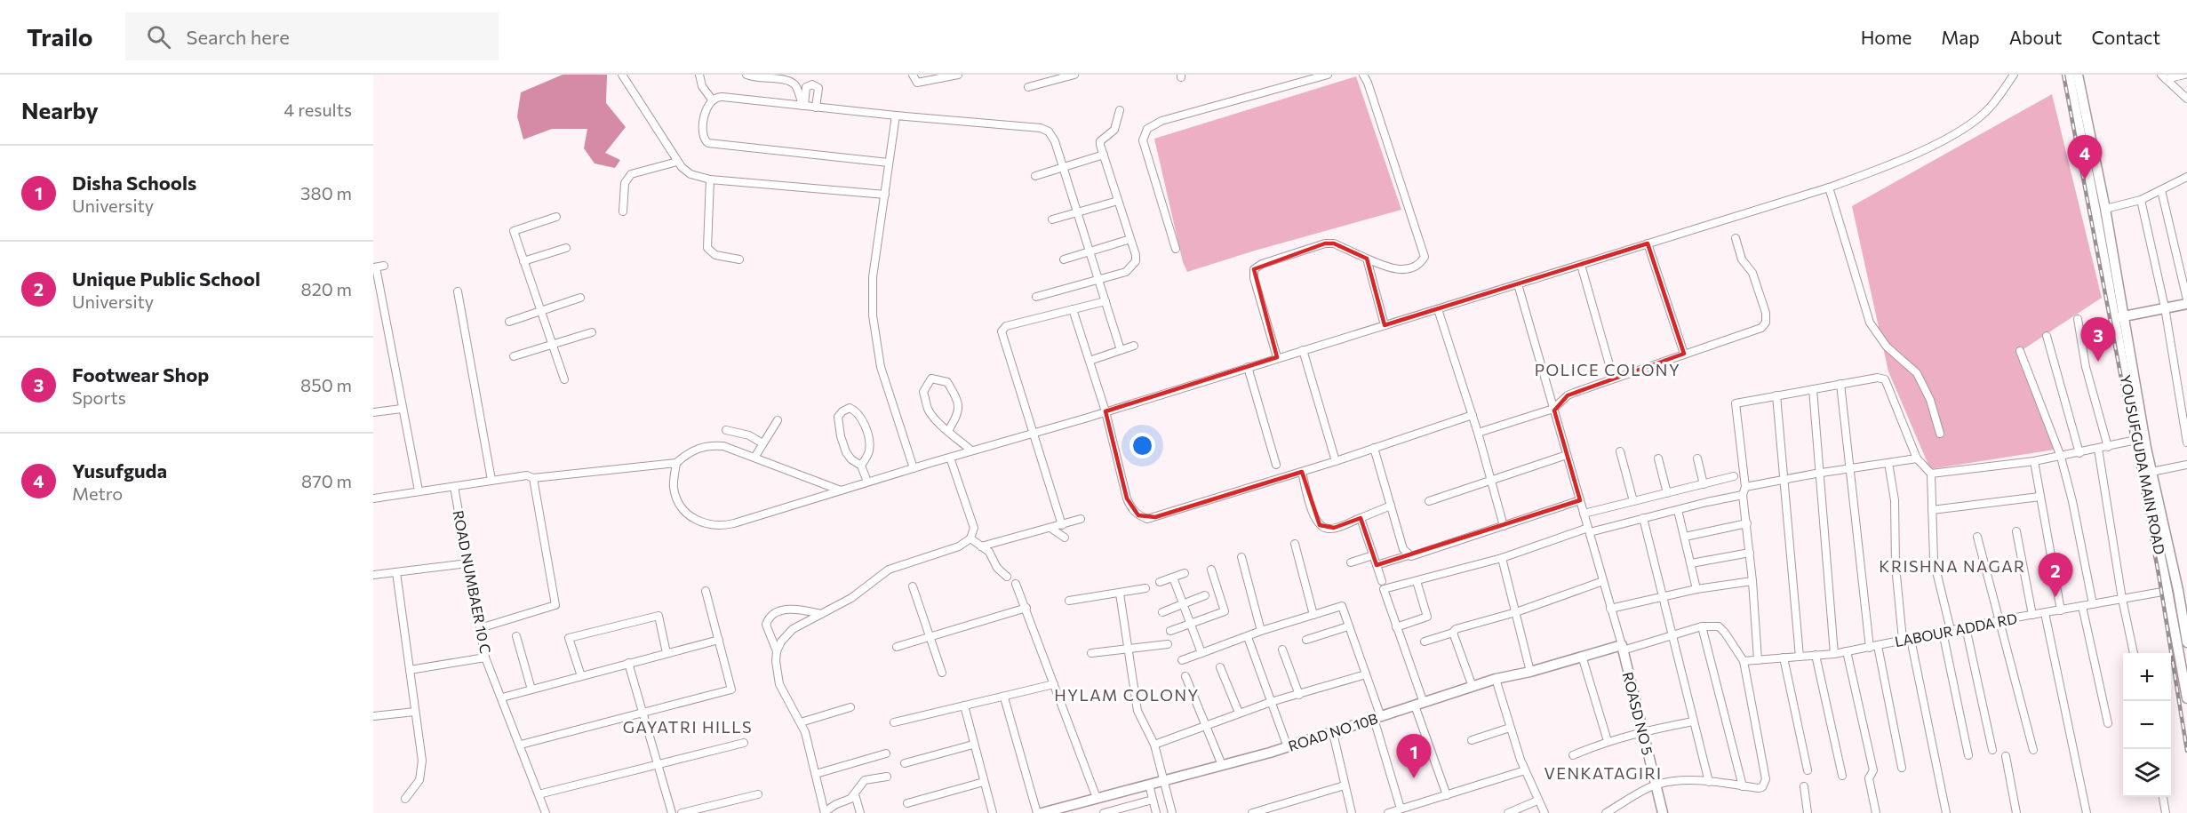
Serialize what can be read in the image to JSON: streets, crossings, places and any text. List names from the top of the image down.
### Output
{
  "streets": {
    "main road": ["YOUSUFGUDA MAIN ROAD", "ROASD NO 5", "ROAD NO 10B"],
    "street": ["ROAD NUMBAER 10 C", "LABOUR ADDA RD"]
  },
  "crossings": [
    ["YOUSUFGUDA MAIN ROAD", "LABOUR ADDA RD"],
    ["ROASD NO 5", "ROAD NO 10B"]
  ],
  "districts": [
    "POLICE COLONY",
    "KRISHNA NAGAR",
    "HYLAM COLONY",
    "GAYATRI HILLS",
    "VENKATAGIRI"
  ],
  "page": {
    "header": "Trailo",
    "search": "Search here",
    "nav": [
      "Home",
      "Map",
      "About",
      "Contact"
    ],
    "heading": ["Nearby", "4 results"],
    "pins": [
      "4",
      "3",
      "2",
      "1"
    ],
    "list": [
      {
        "mark": "1",
        "name": "Disha Schools",
        "note": "University",
        "value": "380 m"
      },
      {
        "mark": "2",
        "name": "Unique Public School",
        "note": "University",
        "value": "820 m"
      },
      {
        "mark": "3",
        "name": "Footwear Shop",
        "note": "Sports",
        "value": "850 m"
      },
      {
        "mark": "4",
        "name": "Yusufguda",
        "note": "Metro",
        "value": "870 m"
      }
    ],
    "map_buttons": ["+", "−"]
  }
}
